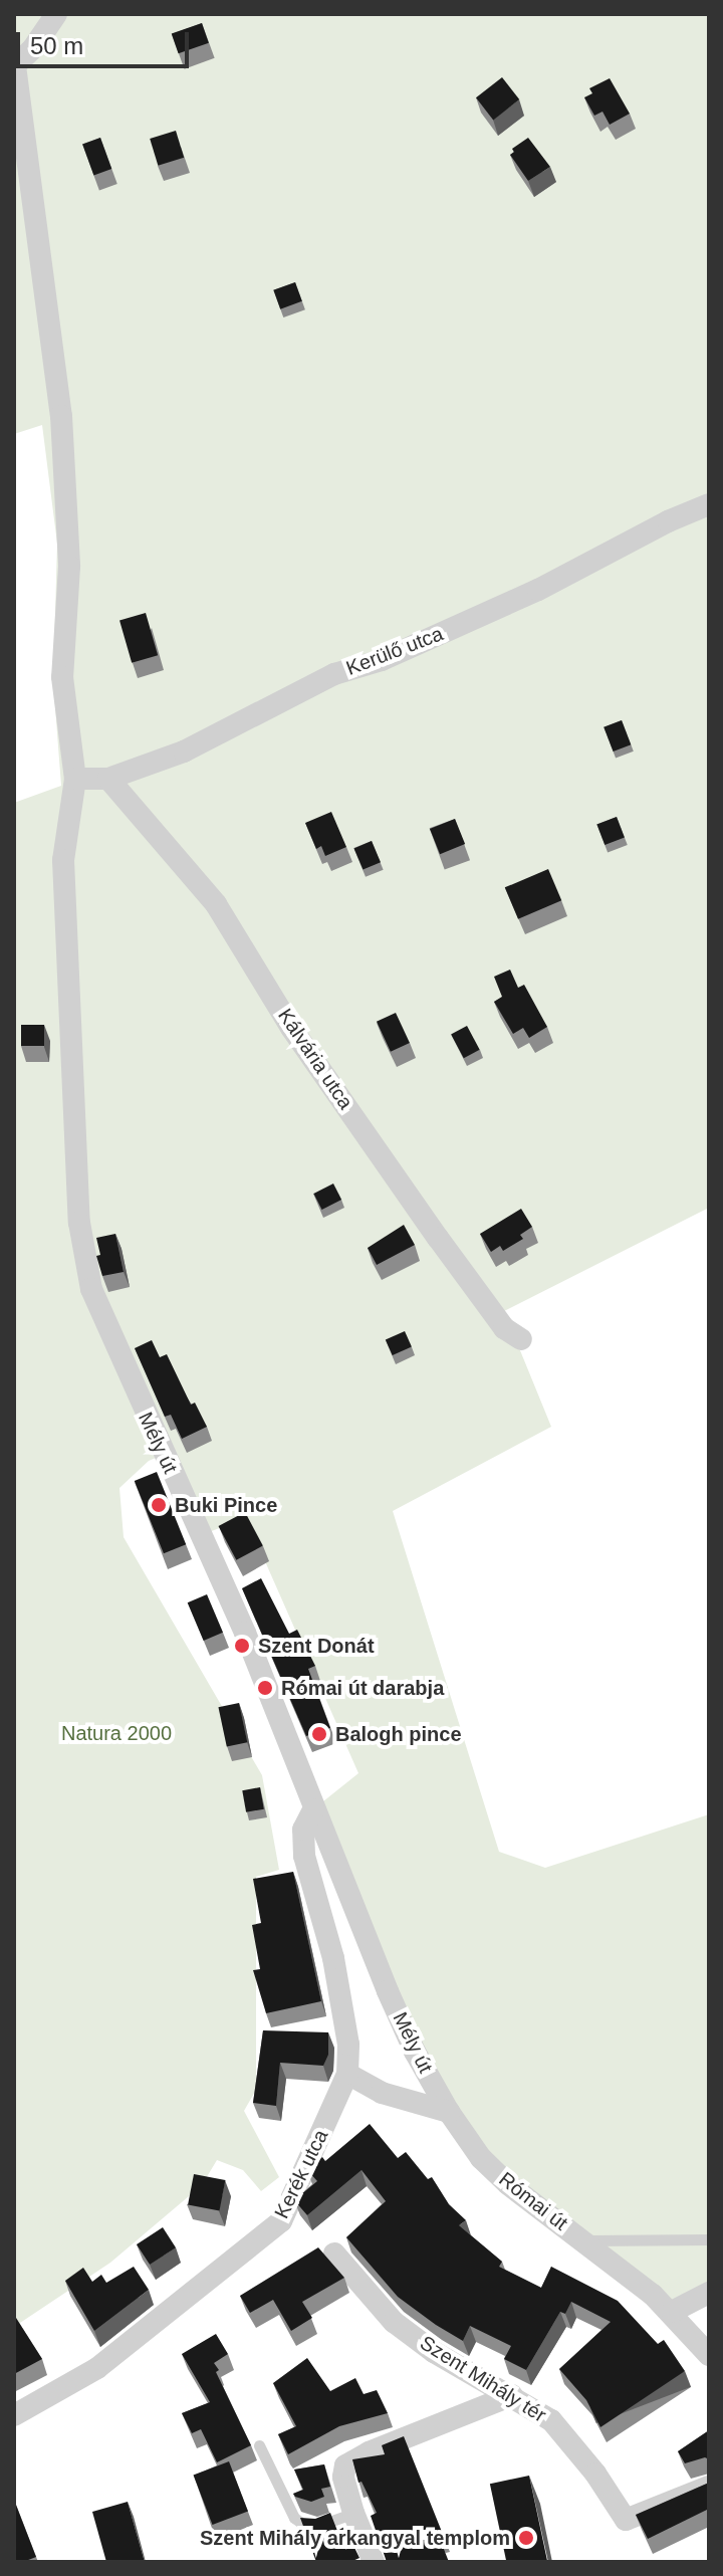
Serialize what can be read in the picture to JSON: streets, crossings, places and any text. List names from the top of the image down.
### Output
{
  "streets": {
    "street": [
      "Kerülő utca",
      "Kálvária utca",
      "Mély út",
      "Kerék utca",
      "Római út",
      "Szent Mihály tér"
    ]
  },
  "crossings": [
    ["Kerülő utca", "Kálvária utca"],
    ["Kerülő utca", "Mély út"],
    ["Mély út", "Kerék utca"],
    ["Mély út", "Római út"]
  ],
  "parks": ["Natura 2000"],
  "places": [
    "Buki Pince",
    "Szent Donát",
    "Római út darabja",
    "Balogh pince",
    "Szent Mihály arkangyal templom"
  ],
  "scale_bar": "50 m"
}
